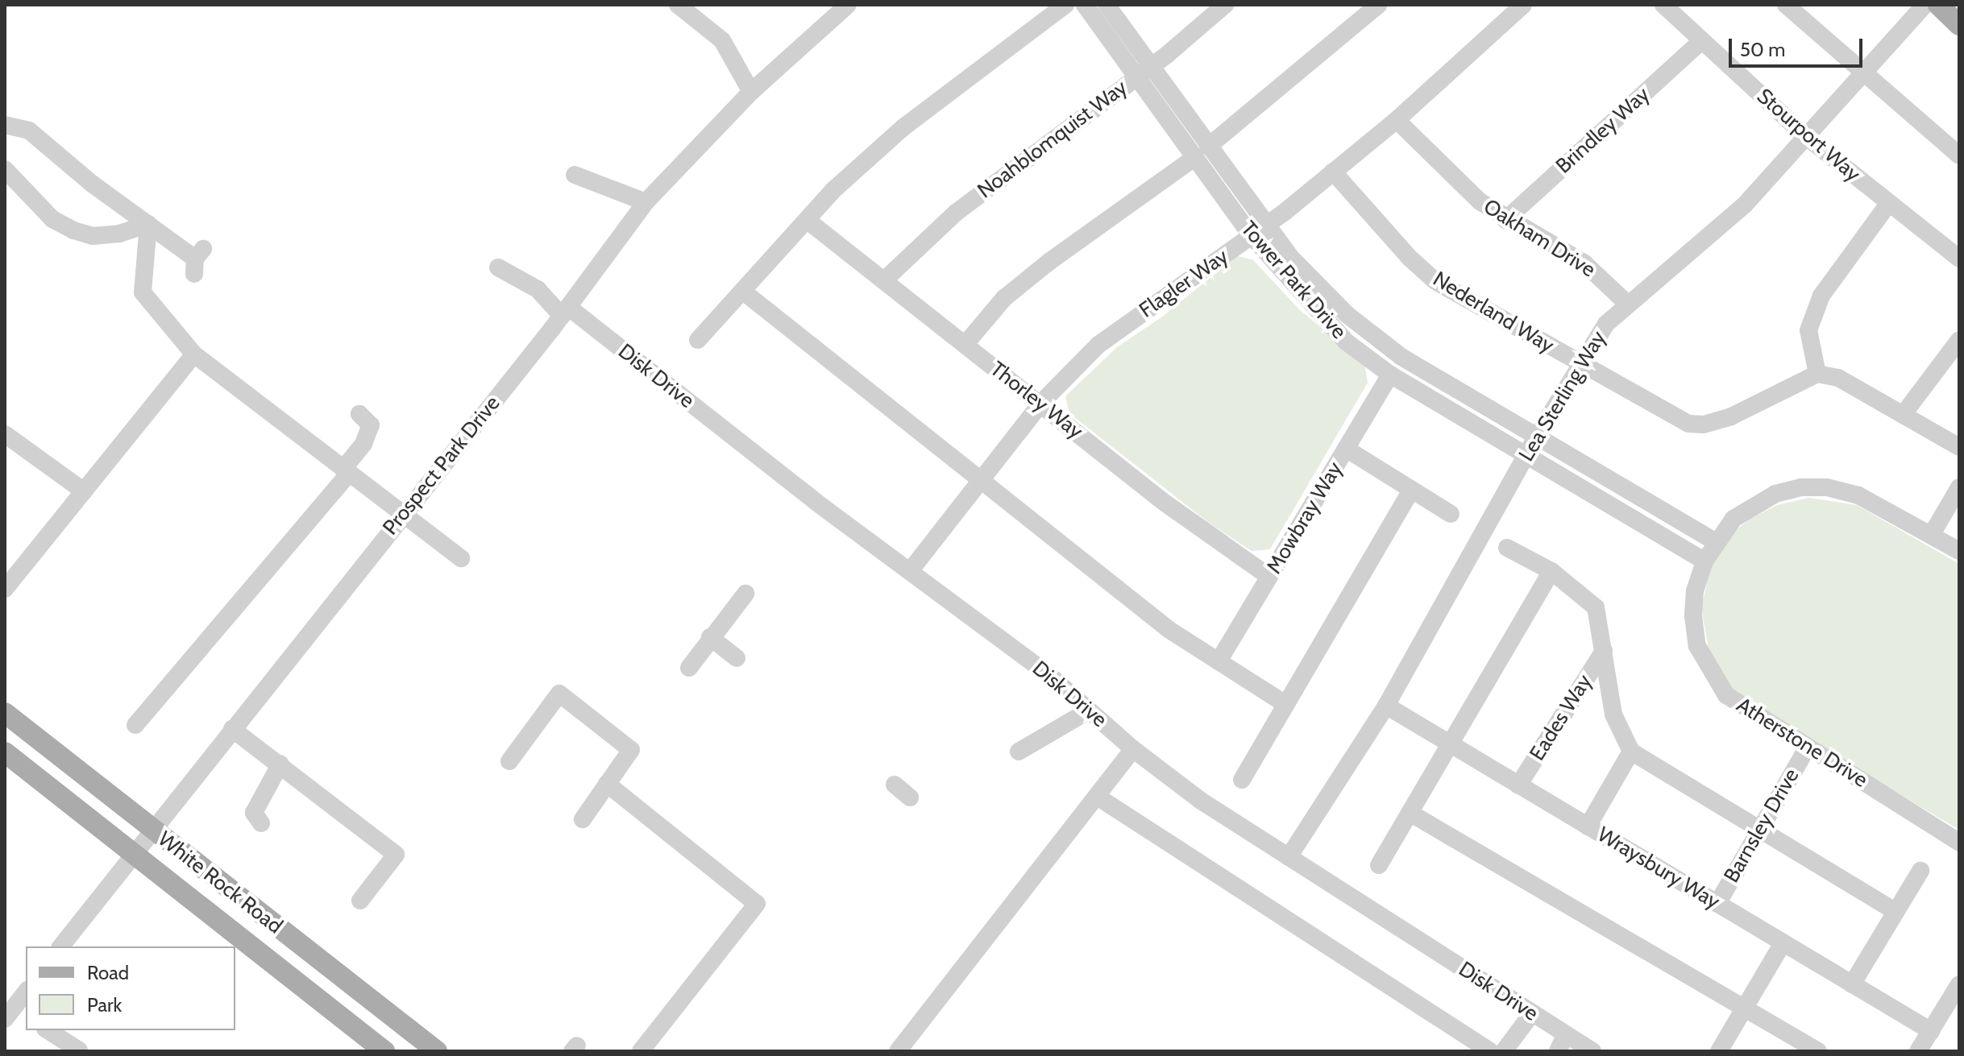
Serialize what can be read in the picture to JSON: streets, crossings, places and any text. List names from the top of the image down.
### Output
{
  "streets": {
    "main road": ["White Rock Road"],
    "street": [
      "Brindley Way",
      "Stourport Way",
      "Noahblomquist Way",
      "Oakham Drive",
      "Tower Park Drive",
      "Flagler Way",
      "Nederland Way",
      "Disk Drive",
      "Lea Sterling Way",
      "Thorley Way",
      "Prospect Park Drive",
      "Mowbray Way",
      "Eades Way",
      "Atherstone Drive",
      "Barnsley Drive",
      "Wraysbury Way"
    ]
  },
  "crossings": [
    ["Brindley Way", "Stourport Way"],
    ["Brindley Way", "Oakham Drive"],
    ["Stourport Way", "Lea Sterling Way"],
    ["Noahblomquist Way", "Tower Park Drive"],
    ["Noahblomquist Way", "Thorley Way"],
    ["Oakham Drive", "Flagler Way"],
    ["Oakham Drive", "Lea Sterling Way"],
    ["Tower Park Drive", "Flagler Way"],
    ["Tower Park Drive", "Lea Sterling Way"],
    ["Tower Park Drive", "Mowbray Way"],
    ["Tower Park Drive", "Atherstone Drive"],
    ["Flagler Way", "Nederland Way"],
    ["Flagler Way", "Disk Drive"],
    ["Flagler Way", "Thorley Way"],
    ["Nederland Way", "Lea Sterling Way"],
    ["Disk Drive", "Lea Sterling Way"],
    ["Disk Drive", "Prospect Park Drive"],
    ["Lea Sterling Way", "Wraysbury Way"],
    ["Thorley Way", "Mowbray Way"],
    ["Prospect Park Drive", "White Rock Road"],
    ["Eades Way", "Wraysbury Way"],
    ["Atherstone Drive", "Barnsley Drive"],
    ["Barnsley Drive", "Wraysbury Way"]
  ],
  "legend": ["Road", "Park"],
  "scale_bar": "50 m"
}
